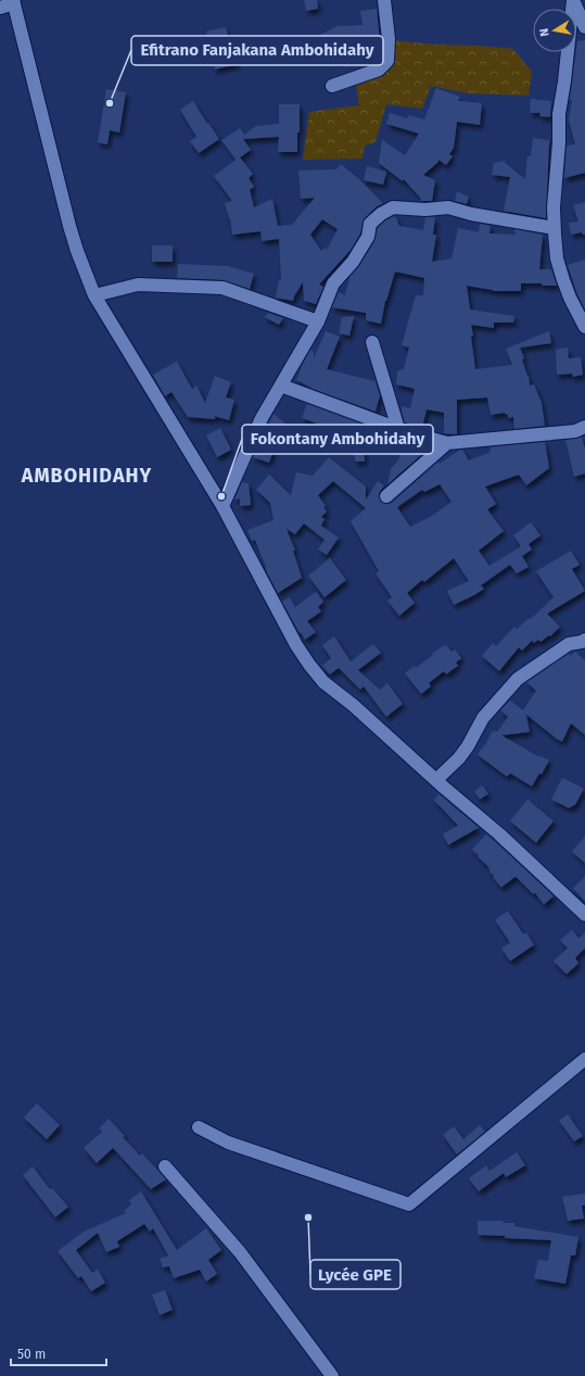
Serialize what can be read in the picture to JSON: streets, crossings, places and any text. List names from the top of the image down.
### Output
{
  "districts": ["AMBOHIDAHY"],
  "places": ["Efitrano Fanjakana Ambohidahy", "Fokontany Ambohidahy", "Lycée GPE"],
  "scale_bar": "50 m",
  "north": "left"
}
